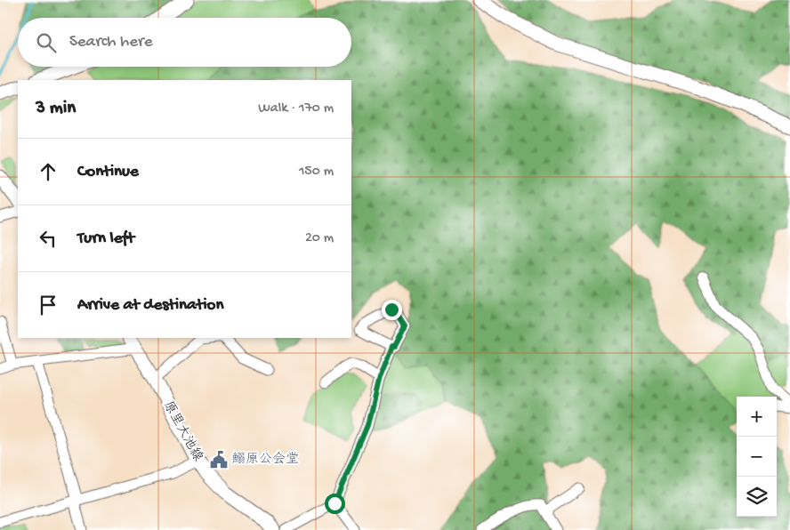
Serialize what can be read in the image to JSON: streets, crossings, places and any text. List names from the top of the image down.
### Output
{
  "streets": {
    "street": ["原里大池線"]
  },
  "places": {
    "public building": ["鰯原公会堂"]
  },
  "page": {
    "search": "Search here",
    "heading": ["3 min", "Walk · 170 m"],
    "list": [
      ["Continue", "150 m"],
      ["Turn left", "20 m"],
      "Arrive at destination"
    ],
    "map_buttons": ["+", "−"]
  }
}
